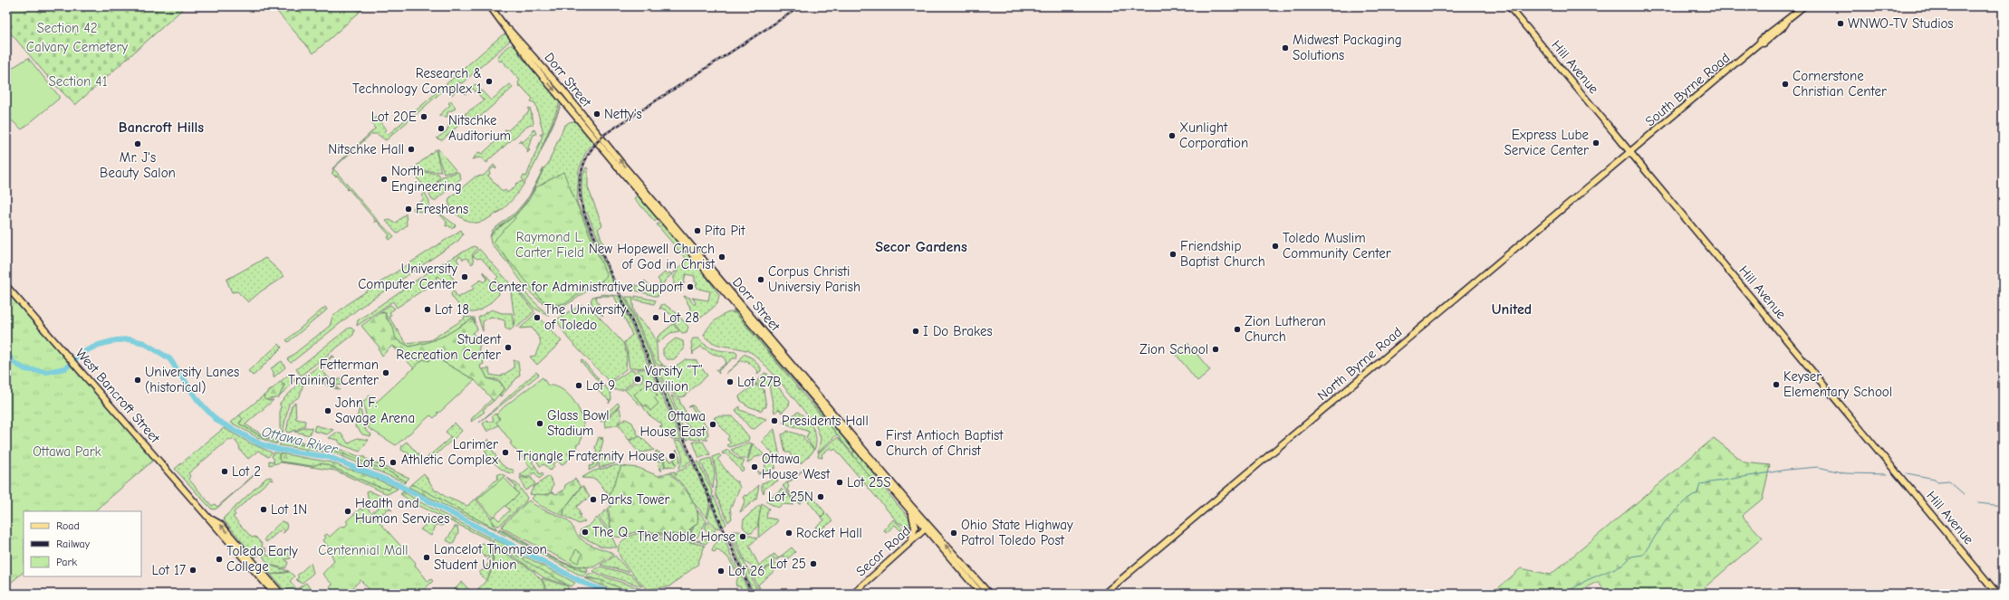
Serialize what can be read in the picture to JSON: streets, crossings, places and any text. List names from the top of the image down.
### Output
{
  "streets": {
    "main road": [
      "Hill Avenue",
      "Dorr Street",
      "South Byrne Road",
      "North Byrne Road",
      "West Bancroft Street",
      "Secor Road"
    ]
  },
  "crossings": [
    ["Hill Avenue", "South Byrne Road"],
    ["Hill Avenue", "North Byrne Road"],
    ["Dorr Street", "Secor Road"],
    ["South Byrne Road", "North Byrne Road"]
  ],
  "districts": ["Bancroft Hills", "Secor Gardens", "United"],
  "water": ["Ottawa River"],
  "parks": [
    "Section 42",
    "Calvary Cemetery",
    "Section 41",
    "Raymond L. Carter Field",
    "Ottawa Park",
    "Centennial Mall"
  ],
  "places": [
    "WNWO-TV Studios",
    "Midwest Packaging Solutions",
    "Research & Technology Complex 1",
    "Cornerstone Christian Center",
    "Netty's",
    "Lot 20E",
    "Nitschke Auditorium",
    "Xunlight Corporation",
    "Express Lube Service Center",
    "Mr. J's Beauty Salon",
    "Nitschke Hall",
    "North Engineering",
    "Freshens",
    "Pita Pit",
    "Toledo Muslim Community Center",
    "Friendship Baptist Church",
    "New Hopewell Church of God in Christ",
    "University Computer Center",
    "Corpus Christi Universiy Parish",
    "Center for Administrative Support",
    "Lot 18",
    "The University of Toledo",
    "Lot 28",
    "Zion Lutheran Church",
    "I Do Brakes",
    "Student Recreation Center",
    "Zion School",
    "Fetterman Training Center",
    "Varsity “T” Pavilion",
    "University Lanes (historical)",
    "Lot 27B",
    "Keyser Elementary School",
    "Lot 9",
    "John F. Savage Arena",
    "Presidents Hall",
    "Glass Bowl Stadium",
    "Ottawa House East",
    "First Antioch Baptist Church of Christ",
    "Larimer Athletic Complex",
    "Triangle Fraternity House",
    "Lot 5",
    "Ottawa House West",
    "Lot 2",
    "Lot 25S",
    "Lot 25N",
    "Parks Tower",
    "Lot 1N",
    "Health and Human Services",
    "The Q",
    "Rocket Hall",
    "Ohio State Highway Patrol Toledo Post",
    "The Noble Horse",
    "Lancelot Thompson Student Union",
    "Toledo Early College",
    "Lot 25",
    "Lot 17",
    "Lot 26"
  ],
  "legend": ["Road", "Railway", "Park"]
}
